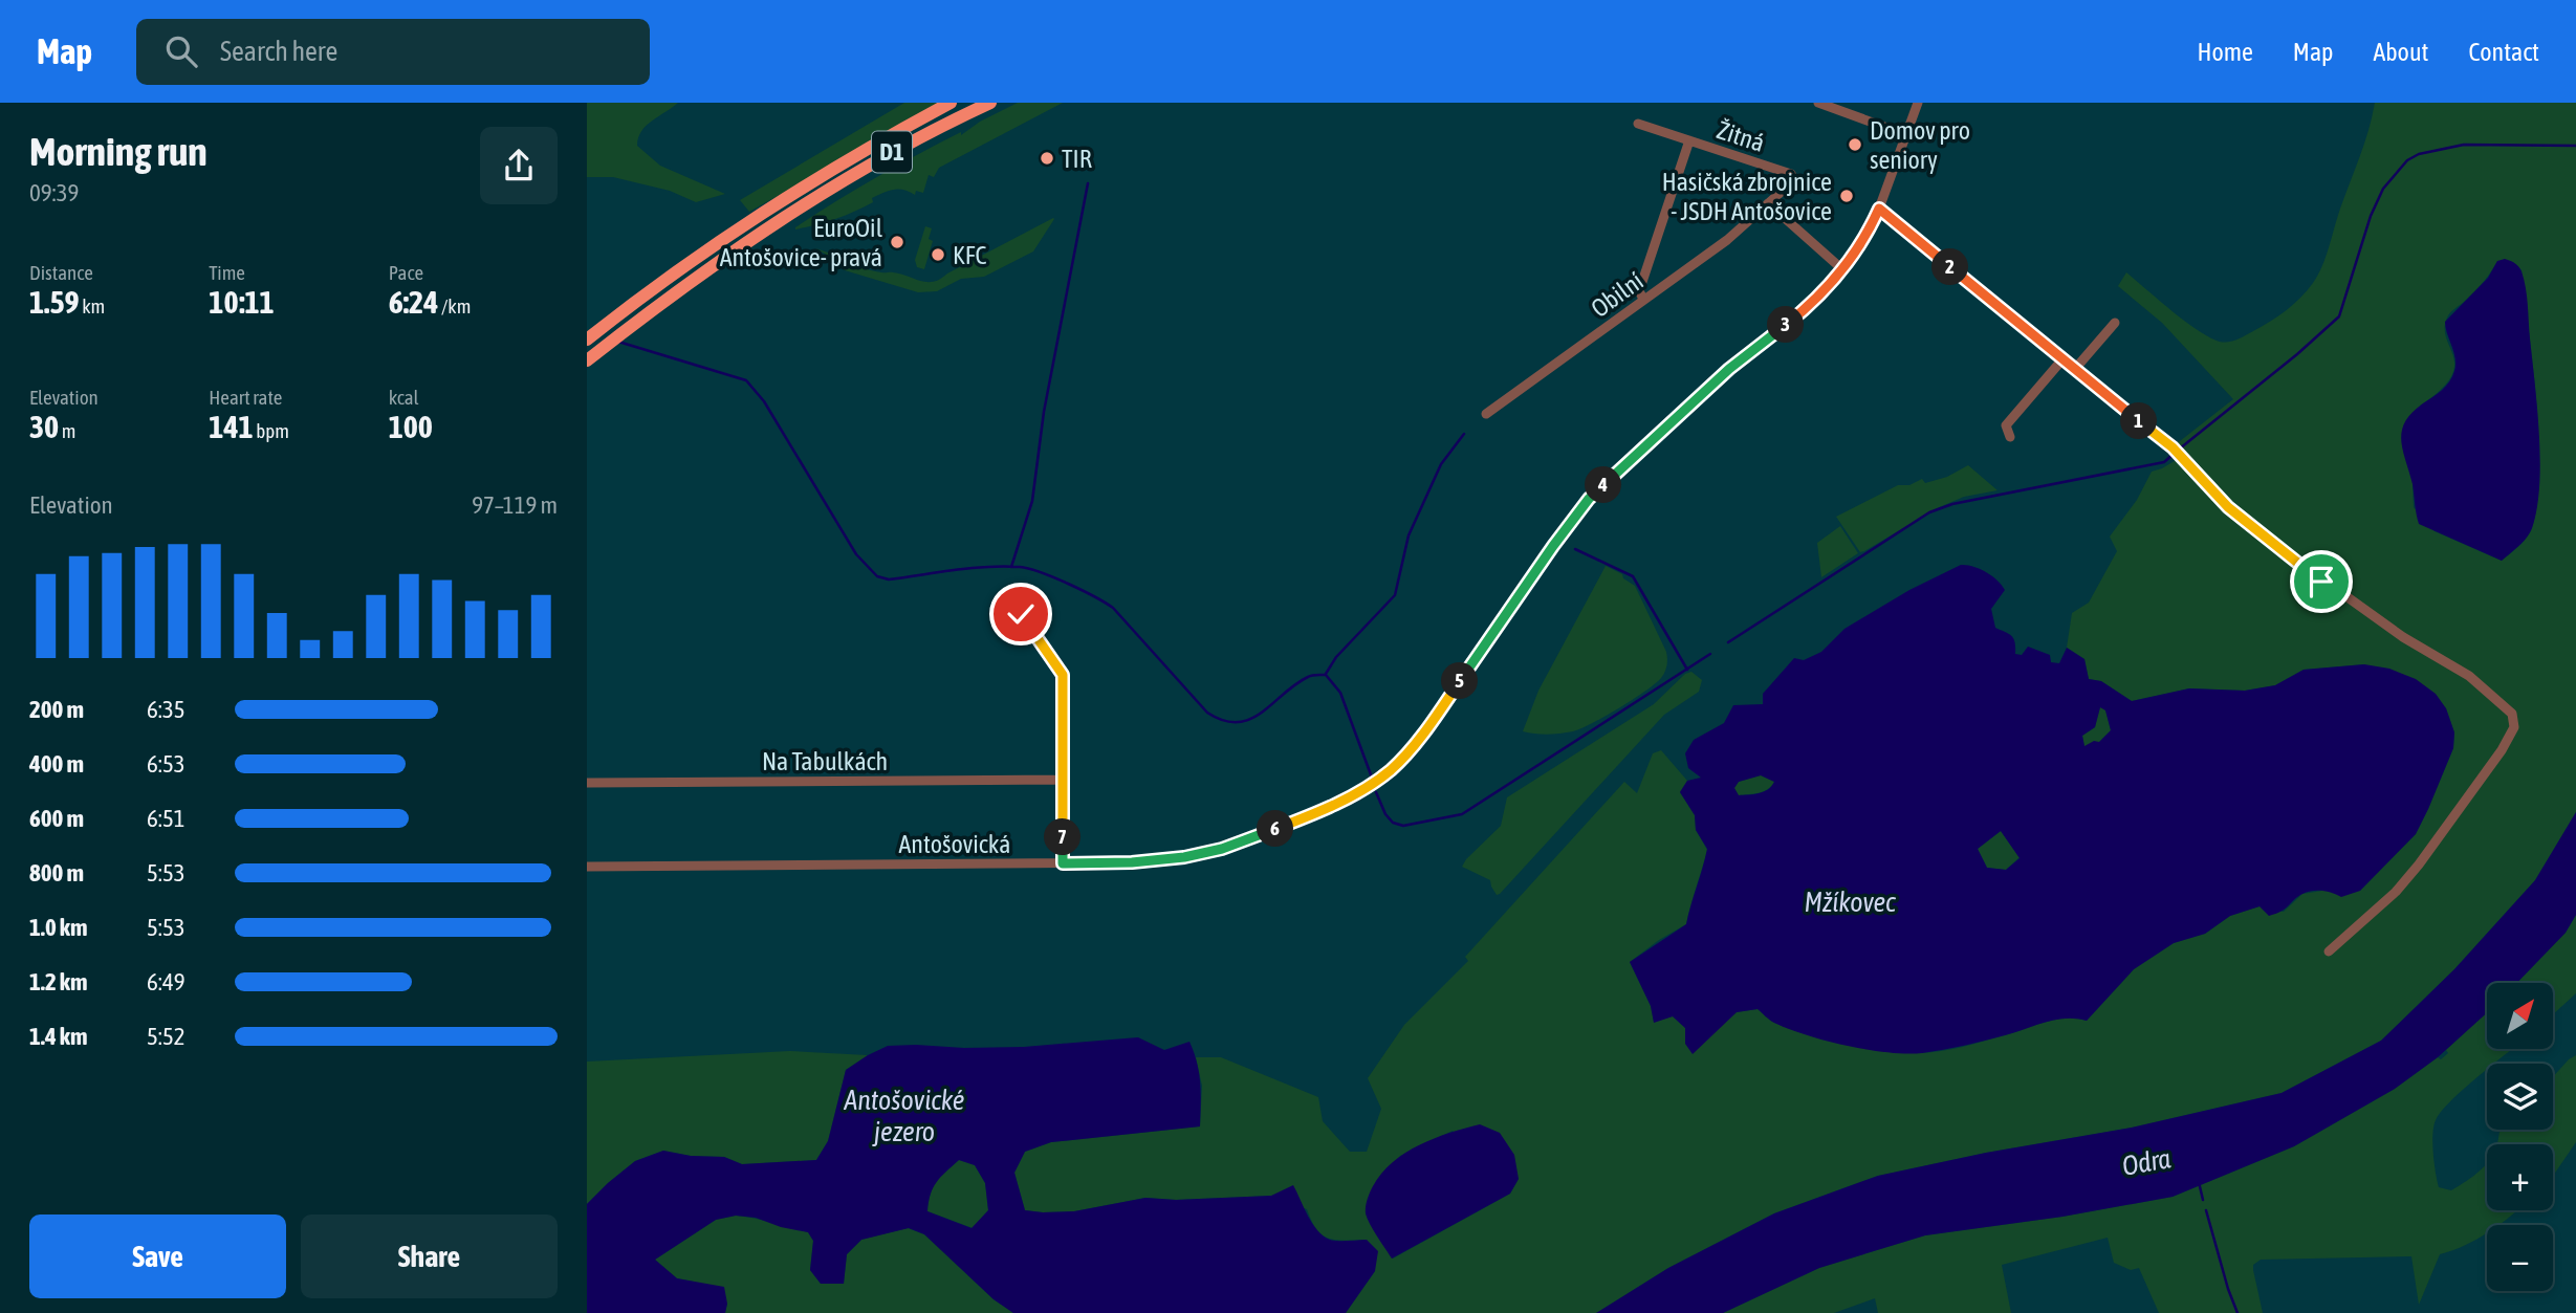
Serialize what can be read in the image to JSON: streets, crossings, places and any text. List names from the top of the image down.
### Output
{
  "streets": {
    "highway": ["D1"],
    "street": [
      "Žitná",
      "Obilní",
      "Na Tabulkách",
      "Antošovická"
    ]
  },
  "crossings": [
    ["Žitná", "Obilní"]
  ],
  "water": ["Mžíkovec", "Antošovické jezero", "Odra"],
  "places": [
    "Domov pro seniory",
    "TIR",
    "Hasičská zbrojnice - JSDH Antošovice",
    "EuroOil Antošovice- pravá",
    "KFC"
  ],
  "north": "top right",
  "page": {
    "header": "Map",
    "search": "Search here",
    "nav": [
      "Home",
      "Map",
      "About",
      "Contact"
    ],
    "heading": ["Morning run", "09:39"],
    "stats": [
      ["Distance", "1.59 km"],
      ["Time", "10:11"],
      ["Pace", "6:24 /km"],
      ["Elevation", "30 m"],
      ["Heart rate", "141 bpm"],
      ["kcal", "100"]
    ],
    "pins": [
      "2",
      "3",
      "1",
      "4",
      "5",
      "6",
      "7"
    ],
    "chart": ["Elevation", "97–119 m"],
    "list": [
      {
        "name": "200 m",
        "note": "6:35"
      },
      {
        "name": "400 m",
        "note": "6:53"
      },
      {
        "name": "600 m",
        "note": "6:51"
      },
      {
        "name": "800 m",
        "note": "5:53"
      },
      {
        "name": "1.0 km",
        "note": "5:53"
      },
      {
        "name": "1.2 km",
        "note": "6:49"
      },
      {
        "name": "1.4 km",
        "note": "5:52"
      }
    ],
    "map_buttons": ["+", "−"],
    "buttons": ["Save", "Share"]
  }
}
